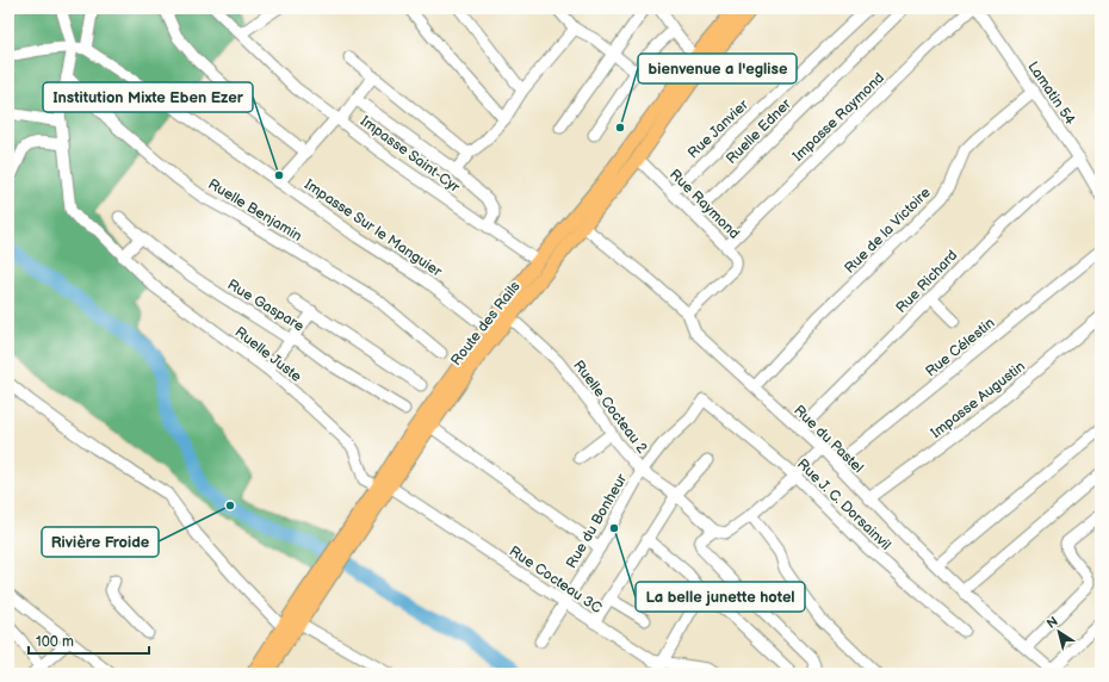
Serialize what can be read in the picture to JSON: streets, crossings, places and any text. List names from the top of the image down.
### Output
{
  "streets": {
    "main road": ["Route des Rails"],
    "street": [
      "Lamatin 54",
      "Impasse Raymond",
      "Rue Janvier",
      "Ruelle Edner",
      "Impasse Saint-Cyr",
      "Rue Raymond",
      "Ruelle Benjamin",
      "Impasse Sur le Manguier",
      "Rue de la Victoire",
      "Rue Richard",
      "Rue Gaspare",
      "Rue Célestin",
      "Ruelle Juste",
      "Impasse Augustin",
      "Ruelle Cocteau 2",
      "Rue du Pastel",
      "Rue J. C. Dorsainvil",
      "Rue du Bonheur",
      "Rue Cocteau 3C"
    ]
  },
  "crossings": [
    ["Lamatin 54", "Rue de la Victoire"],
    ["Lamatin 54", "Rue Richard"],
    ["Impasse Raymond", "Rue Raymond"],
    ["Rue Janvier", "Rue Raymond"],
    ["Ruelle Edner", "Rue Raymond"],
    ["Impasse Saint-Cyr", "Route des Rails"],
    ["Rue Raymond", "Route des Rails"],
    ["Rue Raymond", "Rue du Pastel"],
    ["Ruelle Benjamin", "Ruelle Juste"],
    ["Impasse Sur le Manguier", "Route des Rails"],
    ["Impasse Sur le Manguier", "Ruelle Juste"],
    ["Rue de la Victoire", "Rue du Pastel"],
    ["Rue Richard", "Rue du Pastel"],
    ["Route des Rails", "Ruelle Juste"],
    ["Route des Rails", "Ruelle Cocteau 2"],
    ["Route des Rails", "Rue du Pastel"],
    ["Route des Rails", "Rue Cocteau 3C"],
    ["Rue Célestin", "Rue du Pastel"],
    ["Ruelle Juste", "Rue Cocteau 3C"],
    ["Impasse Augustin", "Rue du Pastel"],
    ["Ruelle Cocteau 2", "Rue du Bonheur"],
    ["Rue J. C. Dorsainvil", "Rue du Bonheur"],
    ["Rue du Bonheur", "Rue Cocteau 3C"]
  ],
  "places": [
    "bienvenue a l'eglise",
    "Institution Mixte Eben Ezer",
    "Rivière Froide",
    "La belle junette hotel"
  ],
  "scale_bar": "100 m",
  "north": "top left"
}
